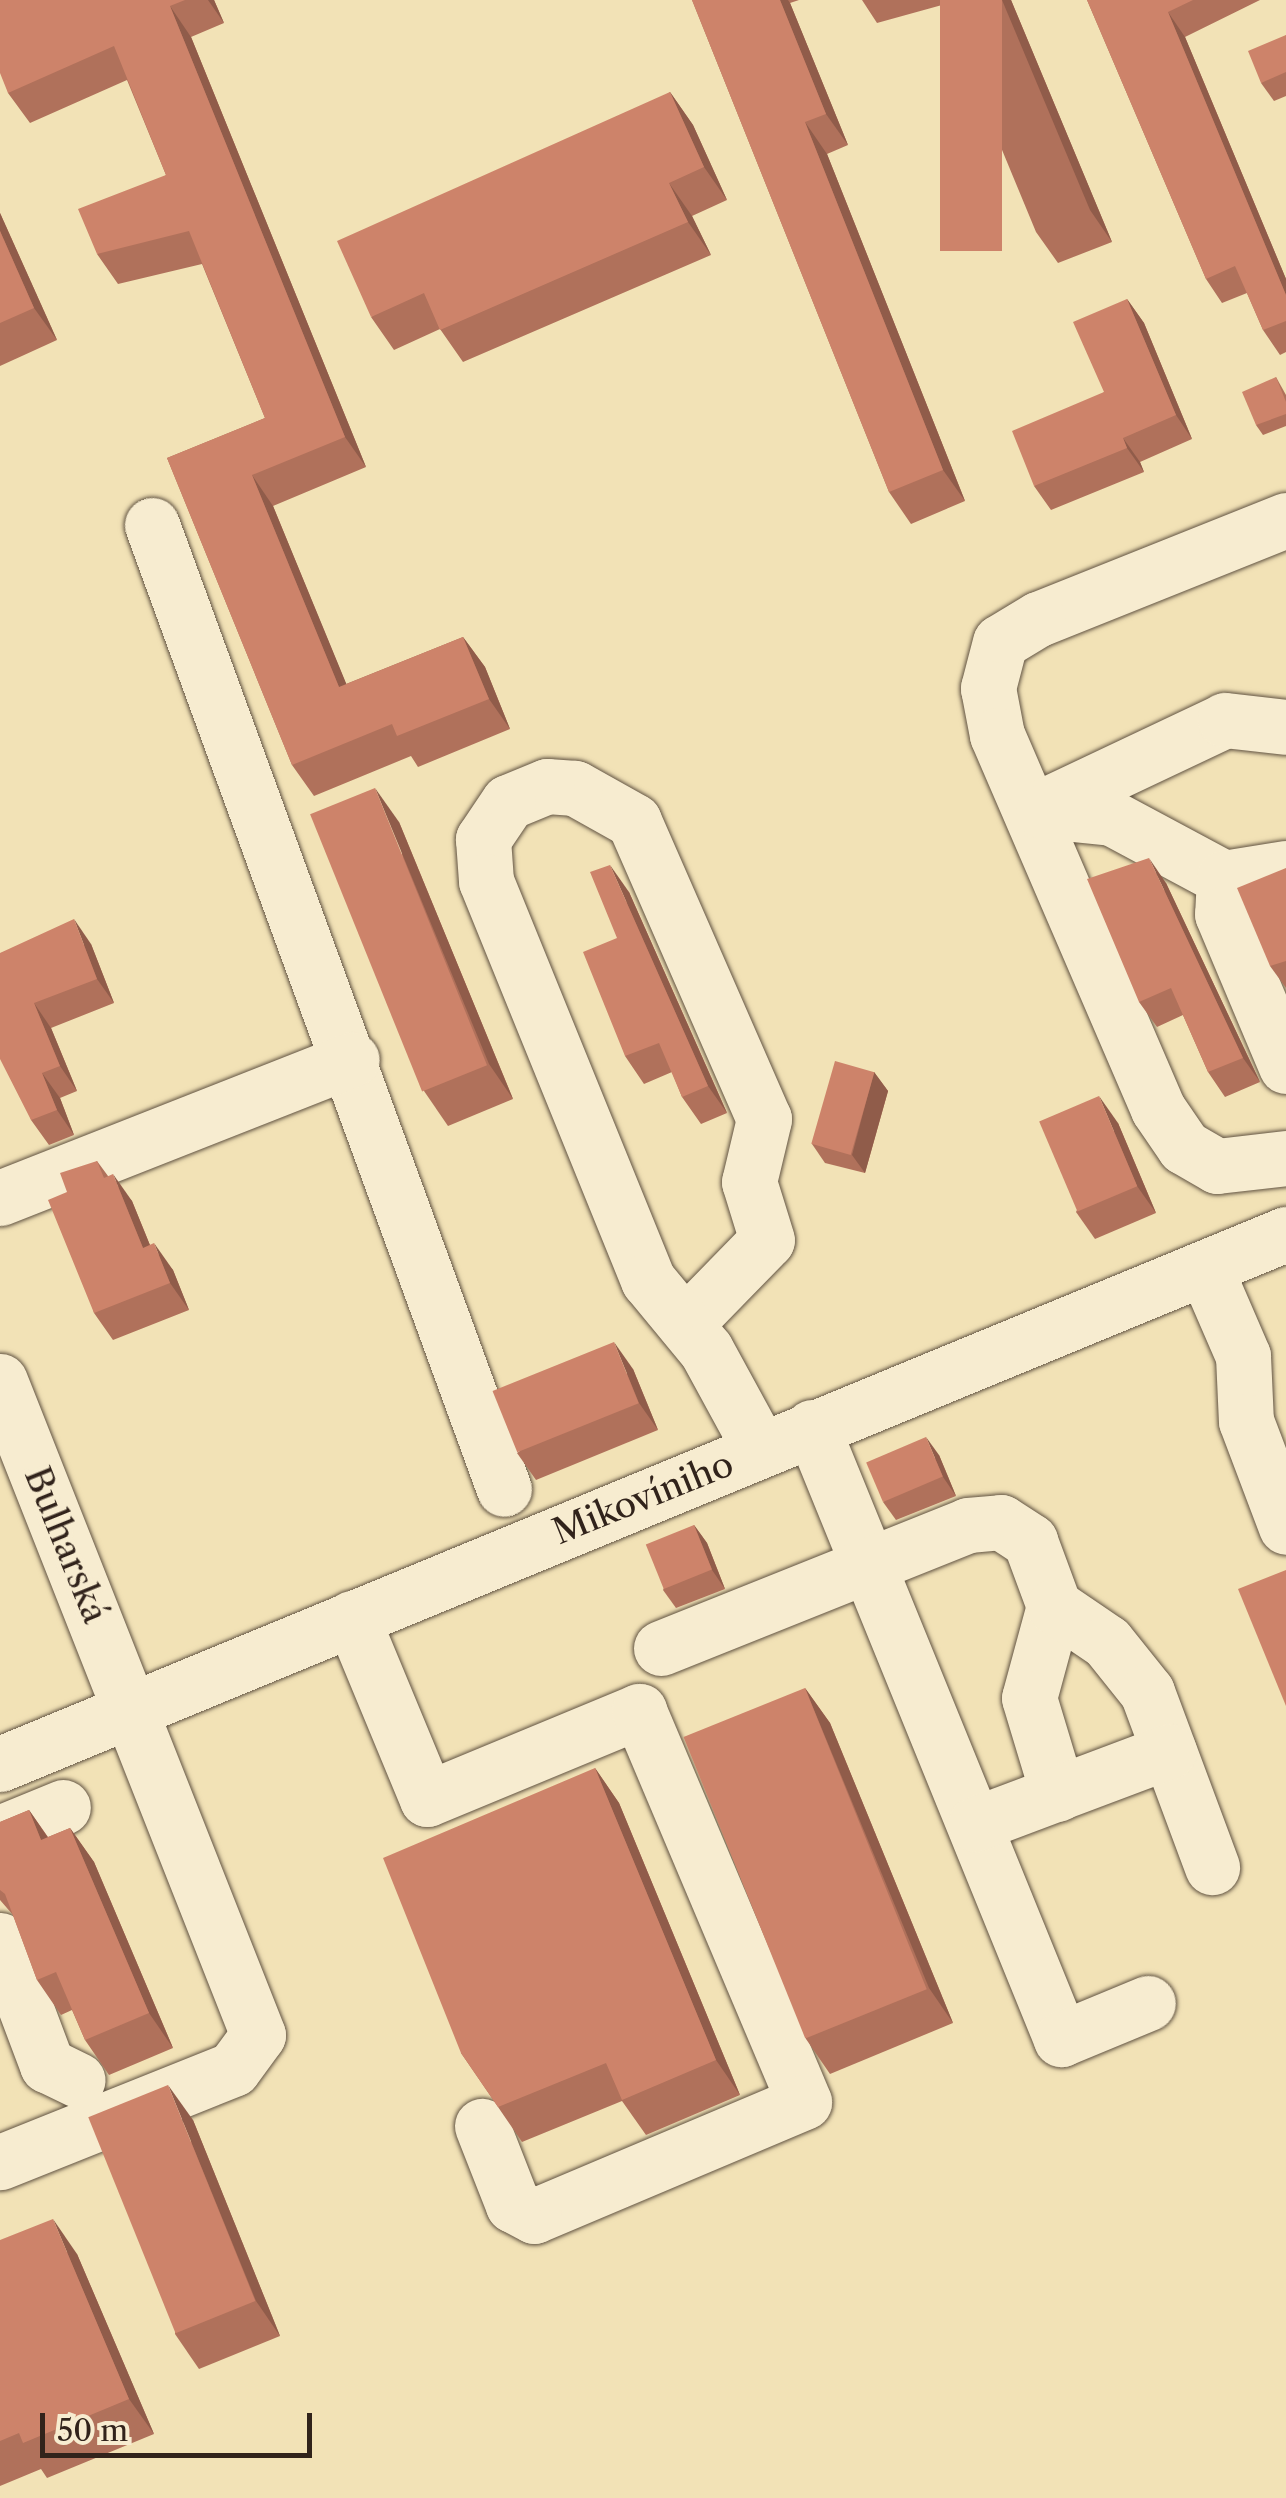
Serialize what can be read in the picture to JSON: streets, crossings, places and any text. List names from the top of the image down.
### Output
{
  "streets": {
    "street": ["Mikovíniho", "Bulharská"]
  },
  "crossings": [
    ["Mikovíniho", "Bulharská"]
  ],
  "scale_bar": "50 m"
}
